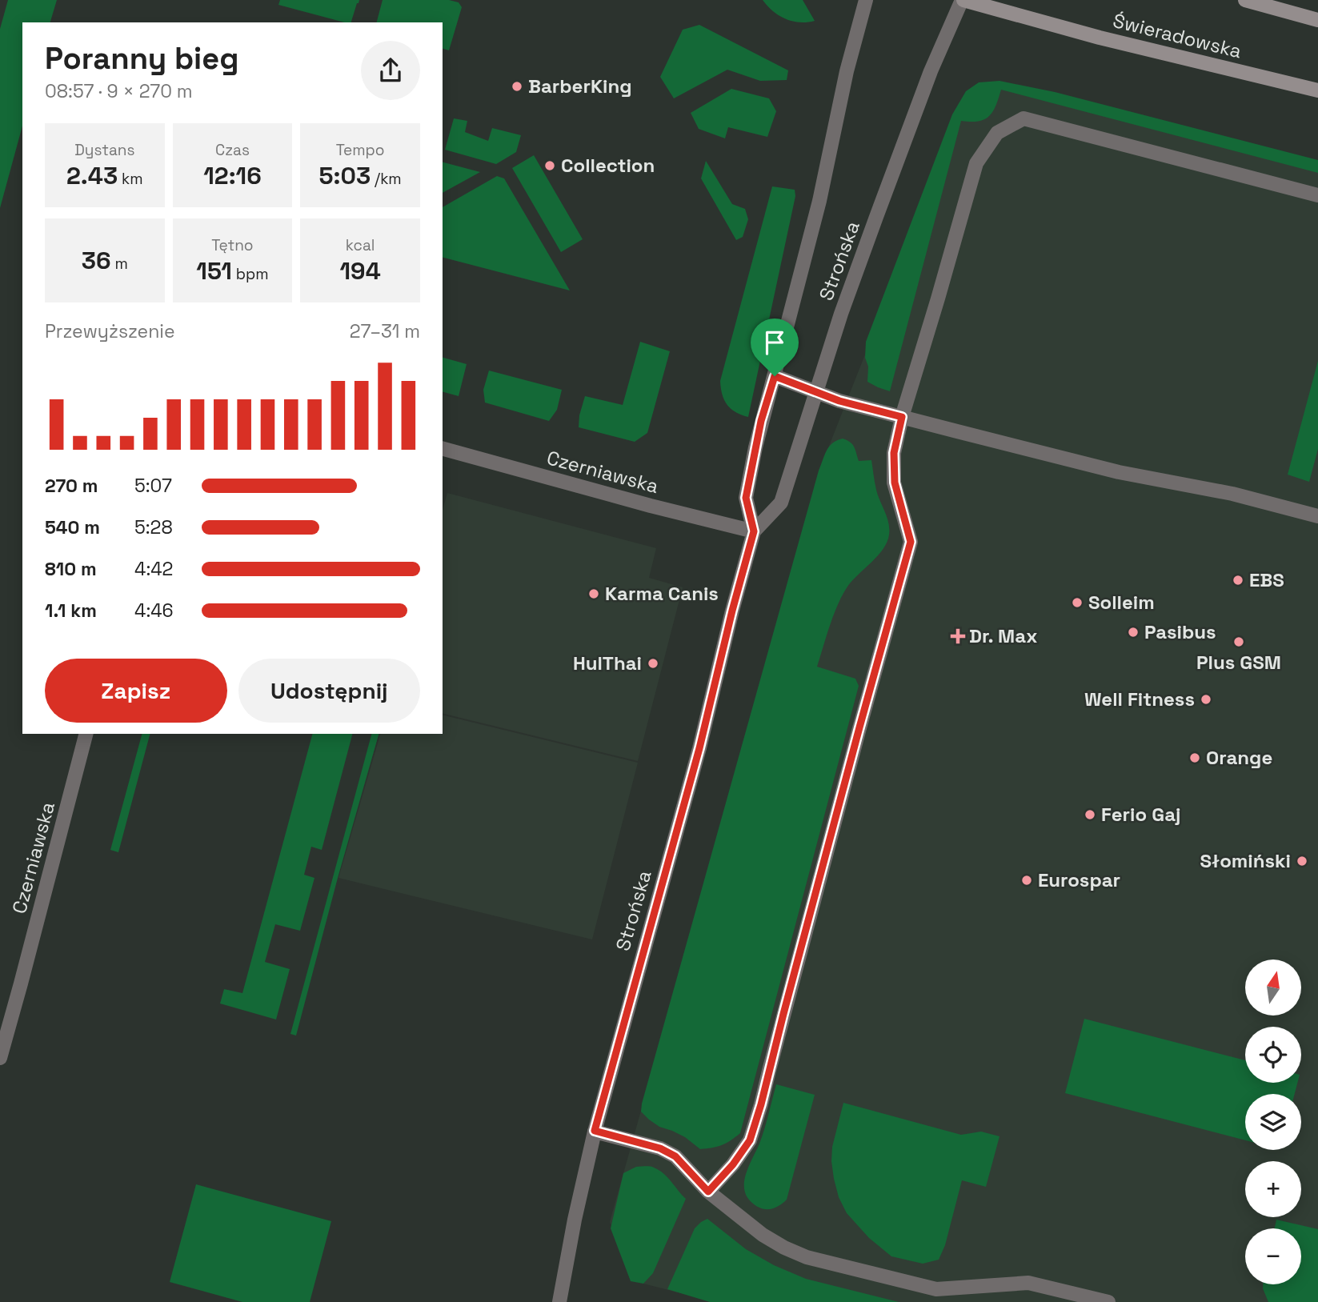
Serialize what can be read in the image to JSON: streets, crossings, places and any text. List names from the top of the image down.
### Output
{
  "streets": {
    "street": ["Świeradowska", "Strońska", "Czerniawska"]
  },
  "crossings": [
    ["Świeradowska", "Strońska"],
    ["Strońska", "Czerniawska"]
  ],
  "places": {
    "other": [
      "BarberKing",
      "Collection",
      "EBS",
      "Karma Canis",
      "Solleim",
      "Pasibus",
      "Plus GSM",
      "HulThai",
      "Well Fitness",
      "Orange",
      "Ferio Gaj",
      "Słomiński",
      "Eurospar"
    ],
    "health": ["Dr. Max"]
  },
  "north": "top",
  "page": {
    "heading": ["Poranny bieg", "08:57 · 9 × 270 m"],
    "stats": [
      ["Dystans", "2.43 km"],
      ["Czas", "12:16"],
      ["Tempo", "5:03 /km"],
      ["36 m"],
      ["Tętno", "151 bpm"],
      ["kcal", "194"]
    ],
    "chart": ["Przewyższenie", "27–31 m"],
    "list": [
      {
        "name": "270 m",
        "note": "5:07"
      },
      {
        "name": "540 m",
        "note": "5:28"
      },
      {
        "name": "810 m",
        "note": "4:42"
      },
      {
        "name": "1.1 km",
        "note": "4:46"
      }
    ],
    "buttons": ["Zapisz", "Udostępnij"],
    "map_buttons": ["+", "−"]
  }
}
